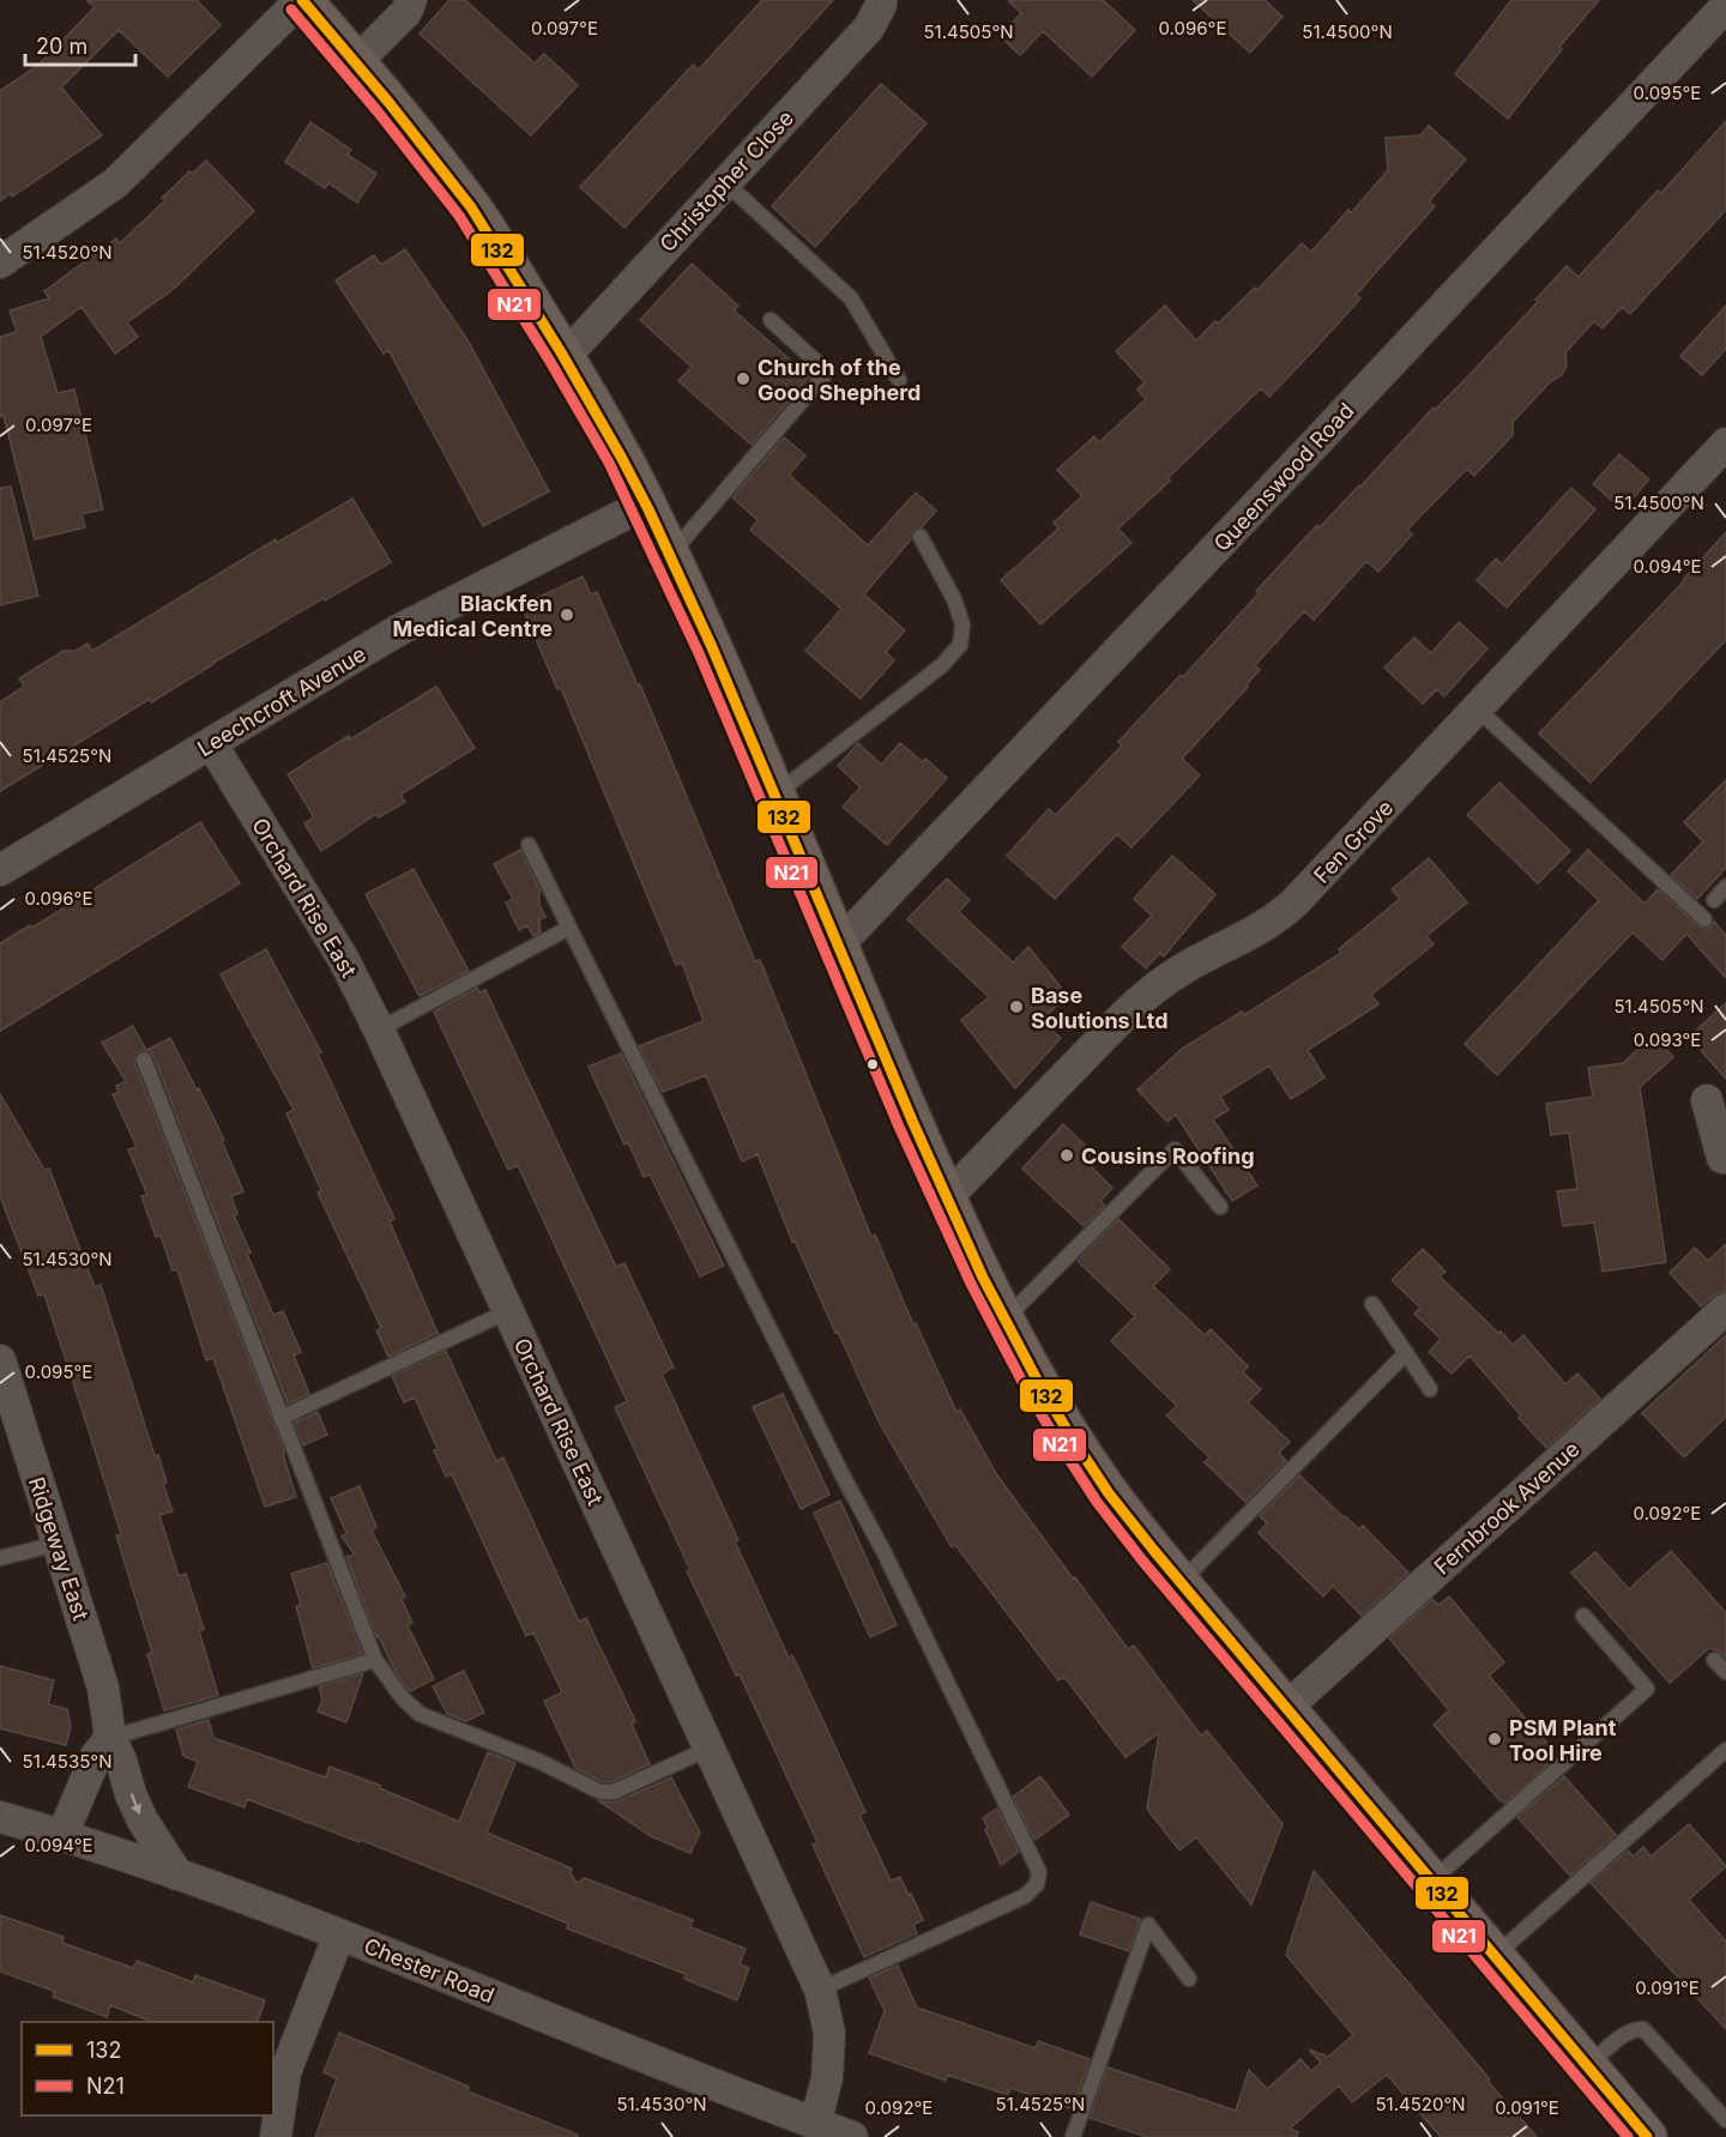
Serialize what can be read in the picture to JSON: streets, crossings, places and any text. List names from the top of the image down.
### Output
{
  "streets": {
    "street": [
      "Christopher Close",
      "Queenswood Road",
      "Leechcroft Avenue",
      "Fen Grove",
      "Orchard Rise East",
      "Fernbrook Avenue",
      "Ridgeway East",
      "Chester Road"
    ]
  },
  "crossings": [
    ["Leechcroft Avenue", "Orchard Rise East"],
    ["Orchard Rise East", "Chester Road"],
    ["Ridgeway East", "Chester Road"]
  ],
  "places": [
    "Church of the Good Shepherd",
    "Blackfen Medical Centre",
    "Base Solutions Ltd",
    "Cousins Roofing",
    "PSM Plant Tool Hire"
  ],
  "lines": ["transit line 132", "transit line N21"],
  "legend": ["132", "N21"],
  "scale_bar": "20 m",
  "coordinates": [
    "0.096°E",
    "0.097°E",
    "51.4505°N",
    "51.4500°N",
    "0.095°E",
    "51.4520°N",
    "0.094°E",
    "51.4525°N",
    "0.093°E",
    "51.4530°N",
    "0.092°E",
    "51.4535°N",
    "0.091°E"
  ]
}
